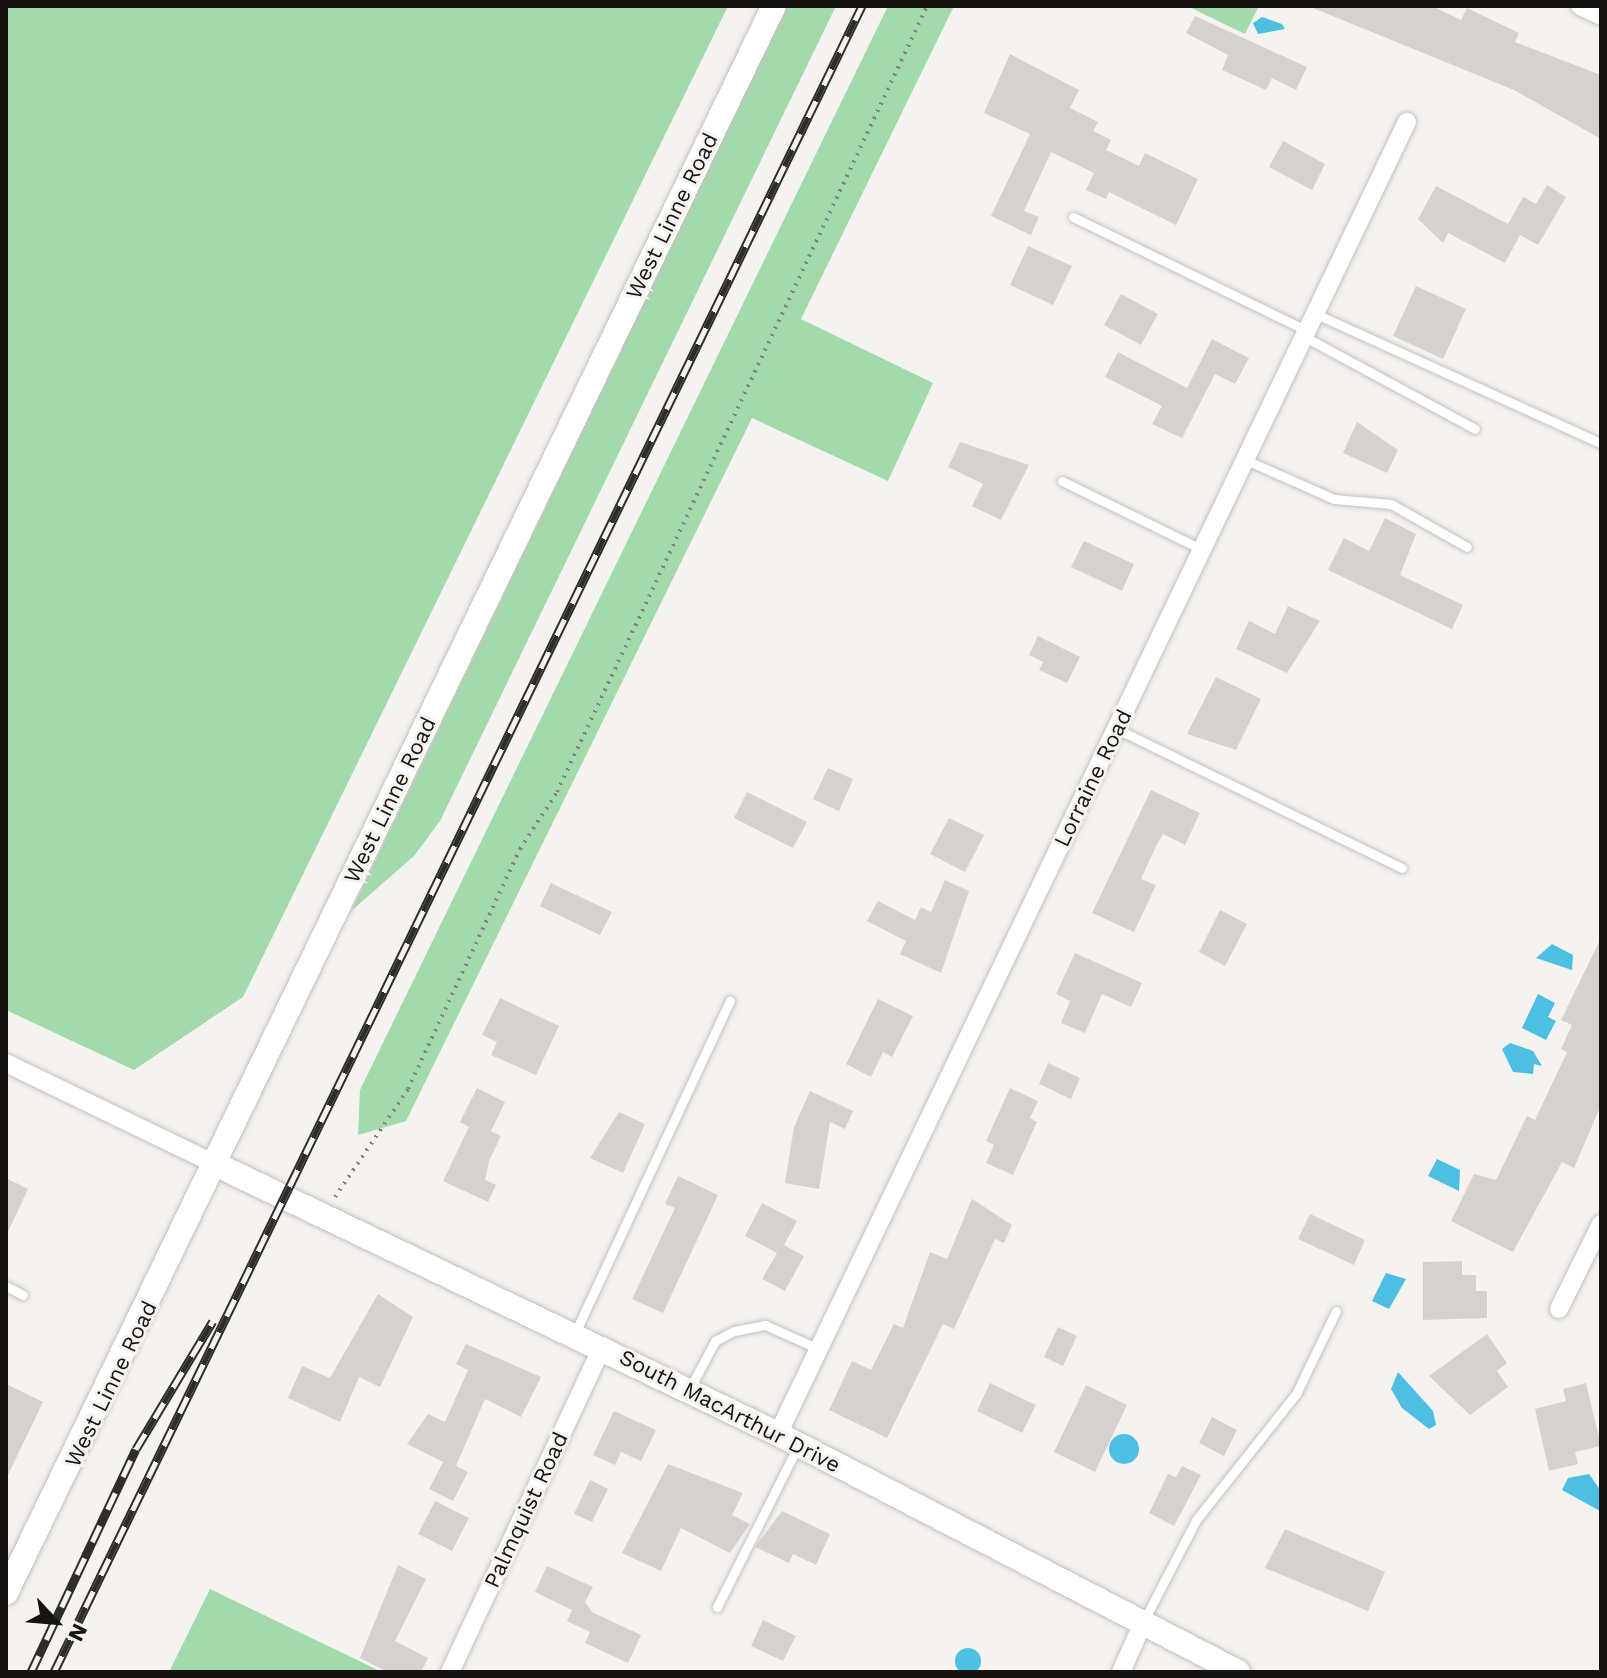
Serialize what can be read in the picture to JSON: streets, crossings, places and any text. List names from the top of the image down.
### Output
{
  "streets": {
    "street": [
      "West Linne Road",
      "Lorraine Road",
      "South MacArthur Drive",
      "Palmquist Road"
    ]
  },
  "crossings": [
    ["West Linne Road", "South MacArthur Drive"],
    ["Lorraine Road", "South MacArthur Drive"],
    ["South MacArthur Drive", "Palmquist Road"]
  ],
  "north": "bottom right"
}
